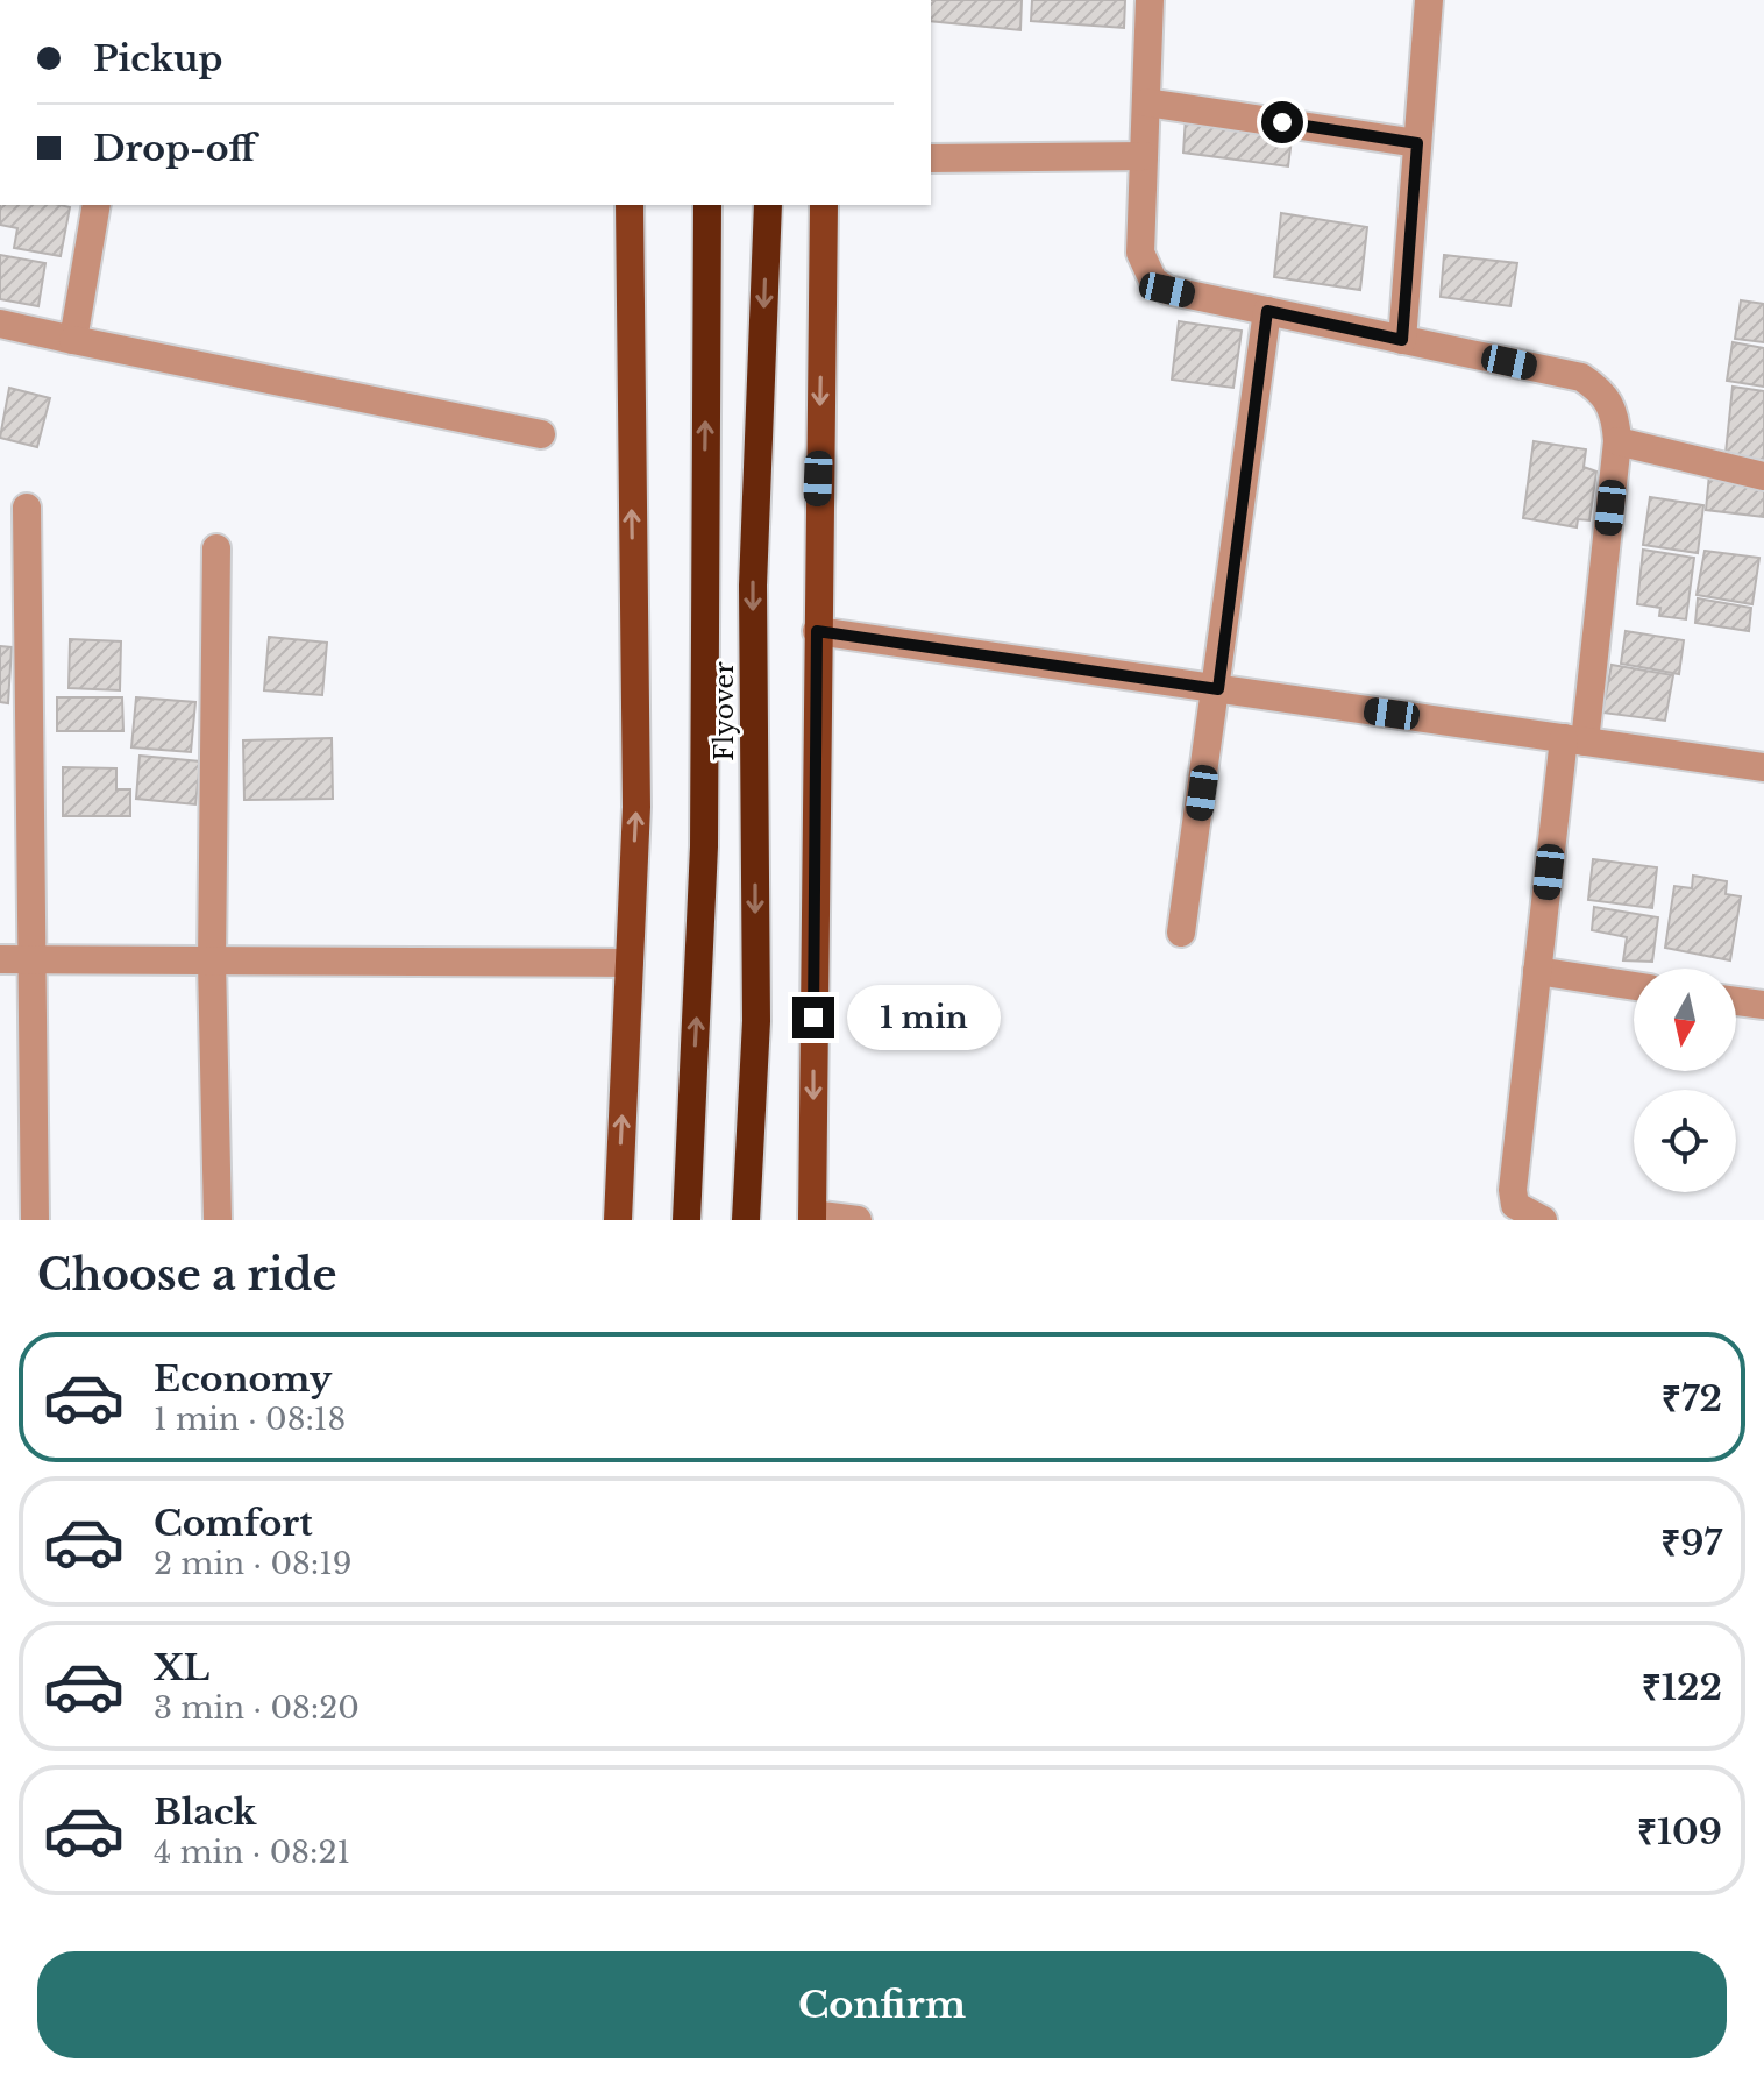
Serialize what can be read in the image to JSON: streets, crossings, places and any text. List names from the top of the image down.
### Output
{
  "streets": {
    "highway": ["Flyover"]
  },
  "north": "bottom",
  "page": {
    "banner": ["Pickup", "Drop-off"],
    "bubble": "1 min",
    "heading": "Choose a ride",
    "list": [
      {
        "name": "Economy",
        "note": "1 min · 08:18",
        "value": "₹72"
      },
      {
        "name": "Comfort",
        "note": "2 min · 08:19",
        "value": "₹97"
      },
      {
        "name": "XL",
        "note": "3 min · 08:20",
        "value": "₹122"
      },
      {
        "name": "Black",
        "note": "4 min · 08:21",
        "value": "₹109"
      }
    ],
    "buttons": "Confirm"
  }
}
